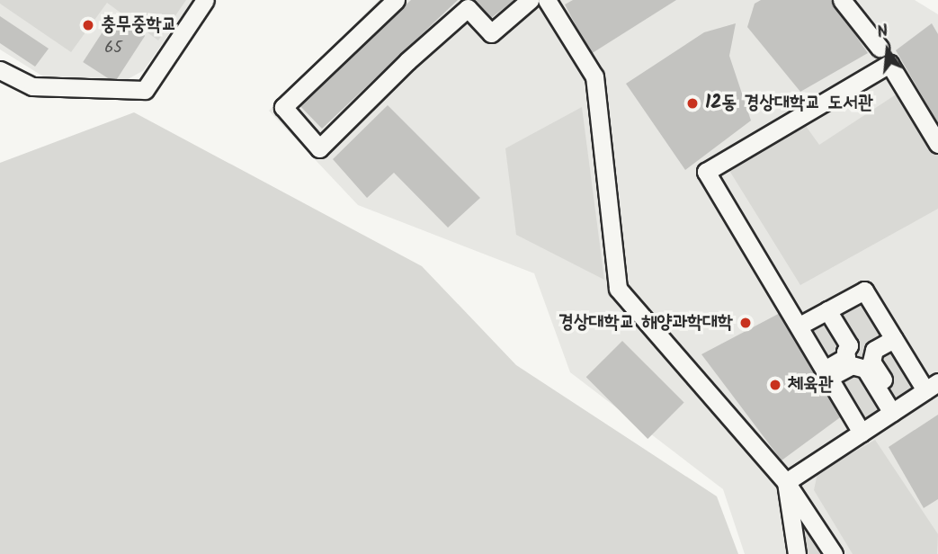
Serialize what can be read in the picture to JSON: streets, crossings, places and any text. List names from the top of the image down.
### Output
{
  "places": [
    "충무중학교",
    "12동 경상대학교 도서관",
    "경상대학교 해양과학대학",
    "체육관"
  ],
  "house_numbers": ["65"],
  "north": "top"
}
